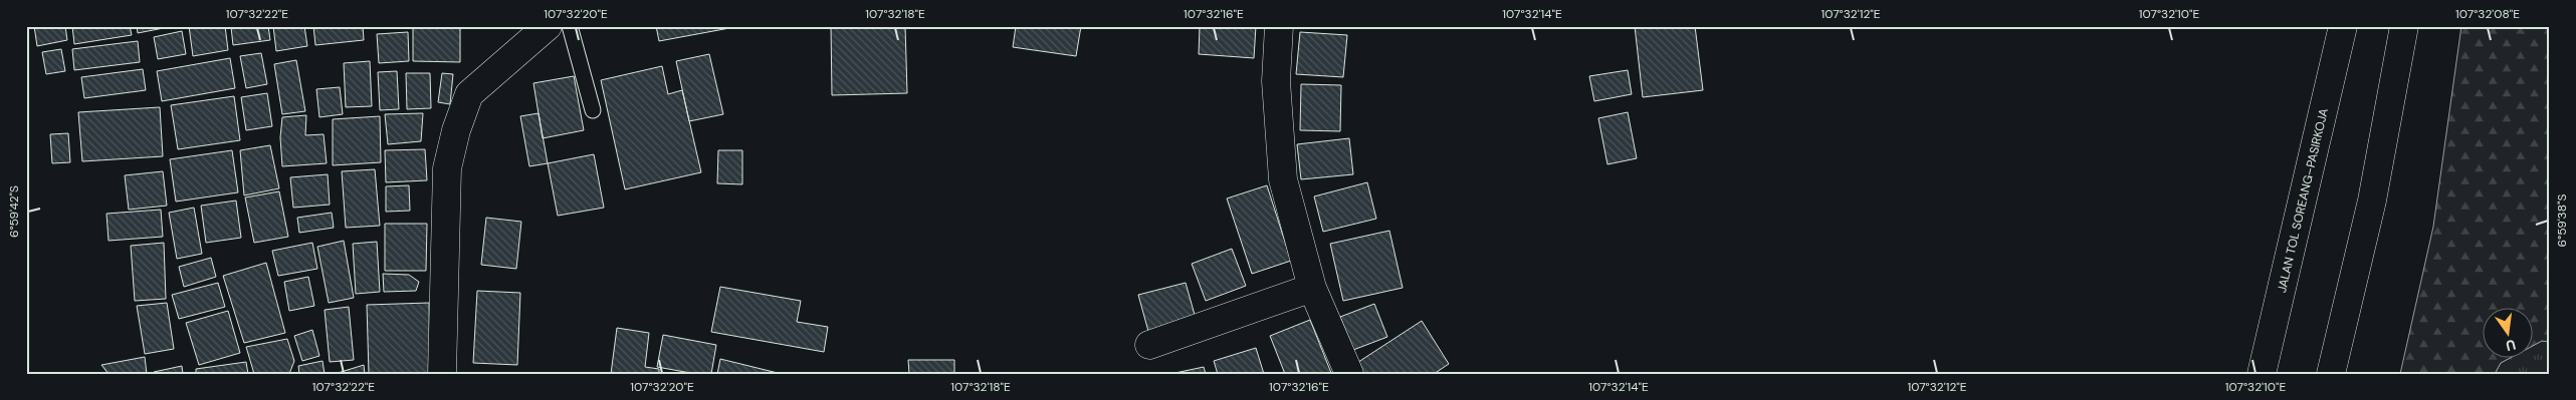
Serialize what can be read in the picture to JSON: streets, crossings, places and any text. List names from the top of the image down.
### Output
{
  "streets": {
    "main road": ["JALAN TOL SOREANG–PASIRKOJA"]
  },
  "north": "bottom",
  "coordinates": [
    "107°32'22\"E",
    "107°32'20\"E",
    "107°32'18\"E",
    "107°32'16\"E",
    "107°32'14\"E",
    "107°32'12\"E",
    "107°32'10\"E",
    "107°32'08\"E",
    "6°59'42\"S",
    "6°59'38\"S"
  ]
}
